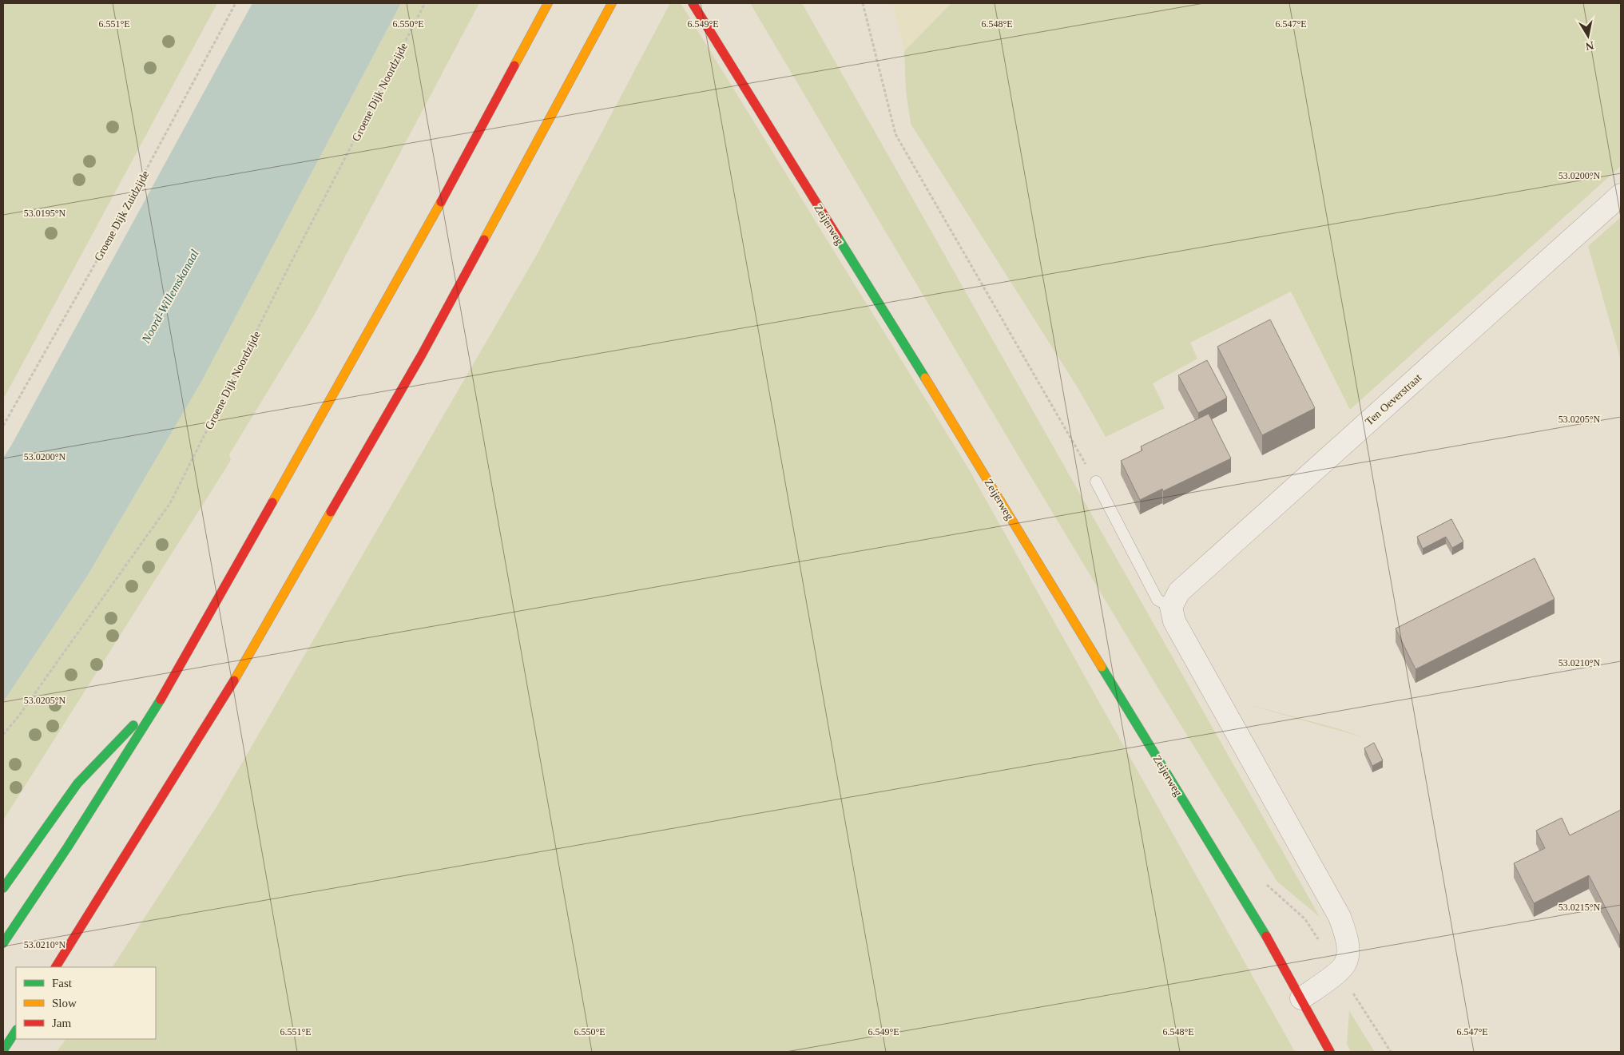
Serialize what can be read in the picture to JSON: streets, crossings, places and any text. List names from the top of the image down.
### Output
{
  "streets": {
    "main road": ["Zeijerweg"],
    "street": ["Ten Oeverstraat"],
    "path": ["Groene Dijk Noordzijde", "Groene Dijk Zuidzijde"]
  },
  "water": ["Noord-Willemskanaal"],
  "legend": ["Fast", "Slow", "Jam"],
  "north": "bottom",
  "coordinates": [
    "6.551°E",
    "6.550°E",
    "6.549°E",
    "6.548°E",
    "6.547°E",
    "53.0200°N",
    "53.0195°N",
    "53.0205°N",
    "53.0210°N",
    "53.0215°N"
  ]
}
